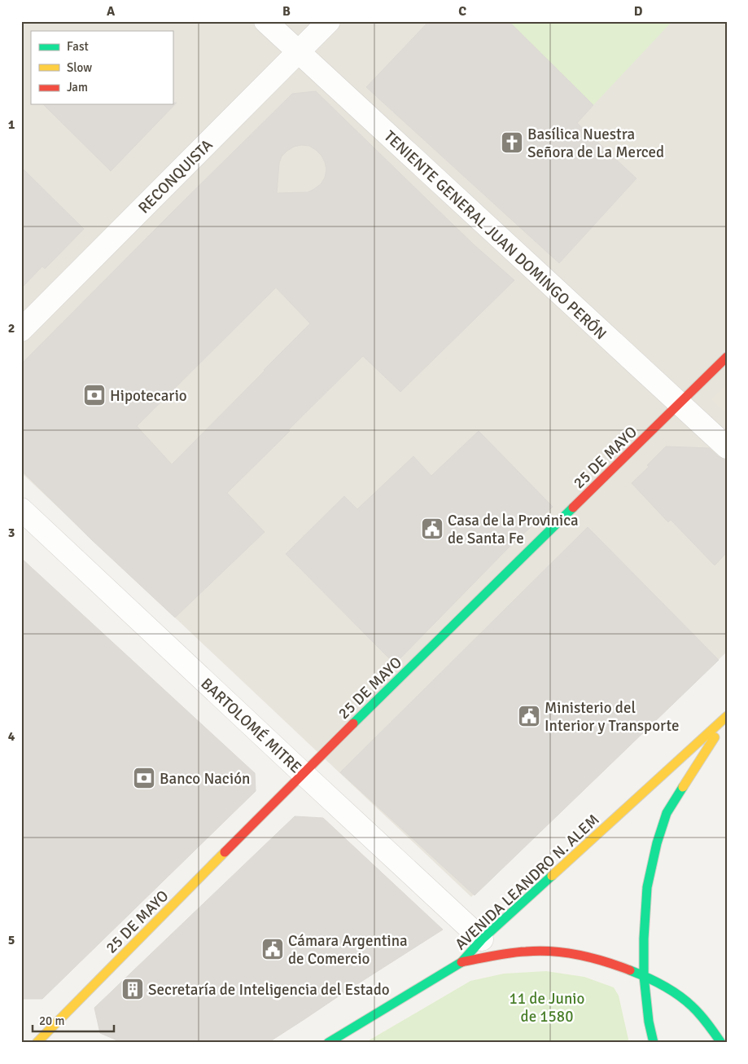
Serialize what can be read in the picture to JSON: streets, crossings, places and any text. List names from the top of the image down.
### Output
{
  "streets": {
    "main road": ["25 DE MAYO", "AVENIDA LEANDRO N. ALEM"],
    "street": ["RECONQUISTA", "TENIENTE GENERAL JUAN DOMINGO PERÓN", "BARTOLOMÉ MITRE"]
  },
  "crossings": [
    ["RECONQUISTA", "TENIENTE GENERAL JUAN DOMINGO PERÓN"],
    ["TENIENTE GENERAL JUAN DOMINGO PERÓN", "25 DE MAYO"],
    ["25 DE MAYO", "BARTOLOMÉ MITRE"],
    ["BARTOLOMÉ MITRE", "AVENIDA LEANDRO N. ALEM"]
  ],
  "parks": ["11 de Junio de 1580"],
  "places": {
    "church": ["Basílica Nuestra Señora de La Merced"],
    "bank": ["Hipotecario", "Banco Nación"],
    "public building": ["Casa de la Provinica de Santa Fe", "Ministerio del Interior y Transporte", "Cámara Argentina de Comercio"],
    "building": ["Secretaría de Inteligencia del Estado"]
  },
  "legend": ["Fast", "Slow", "Jam"],
  "scale_bar": "20 m",
  "grid": {
    "columns": [
      "A",
      "B",
      "C",
      "D"
    ],
    "rows": [
      "1",
      "2",
      "3",
      "4",
      "5"
    ]
  }
}
